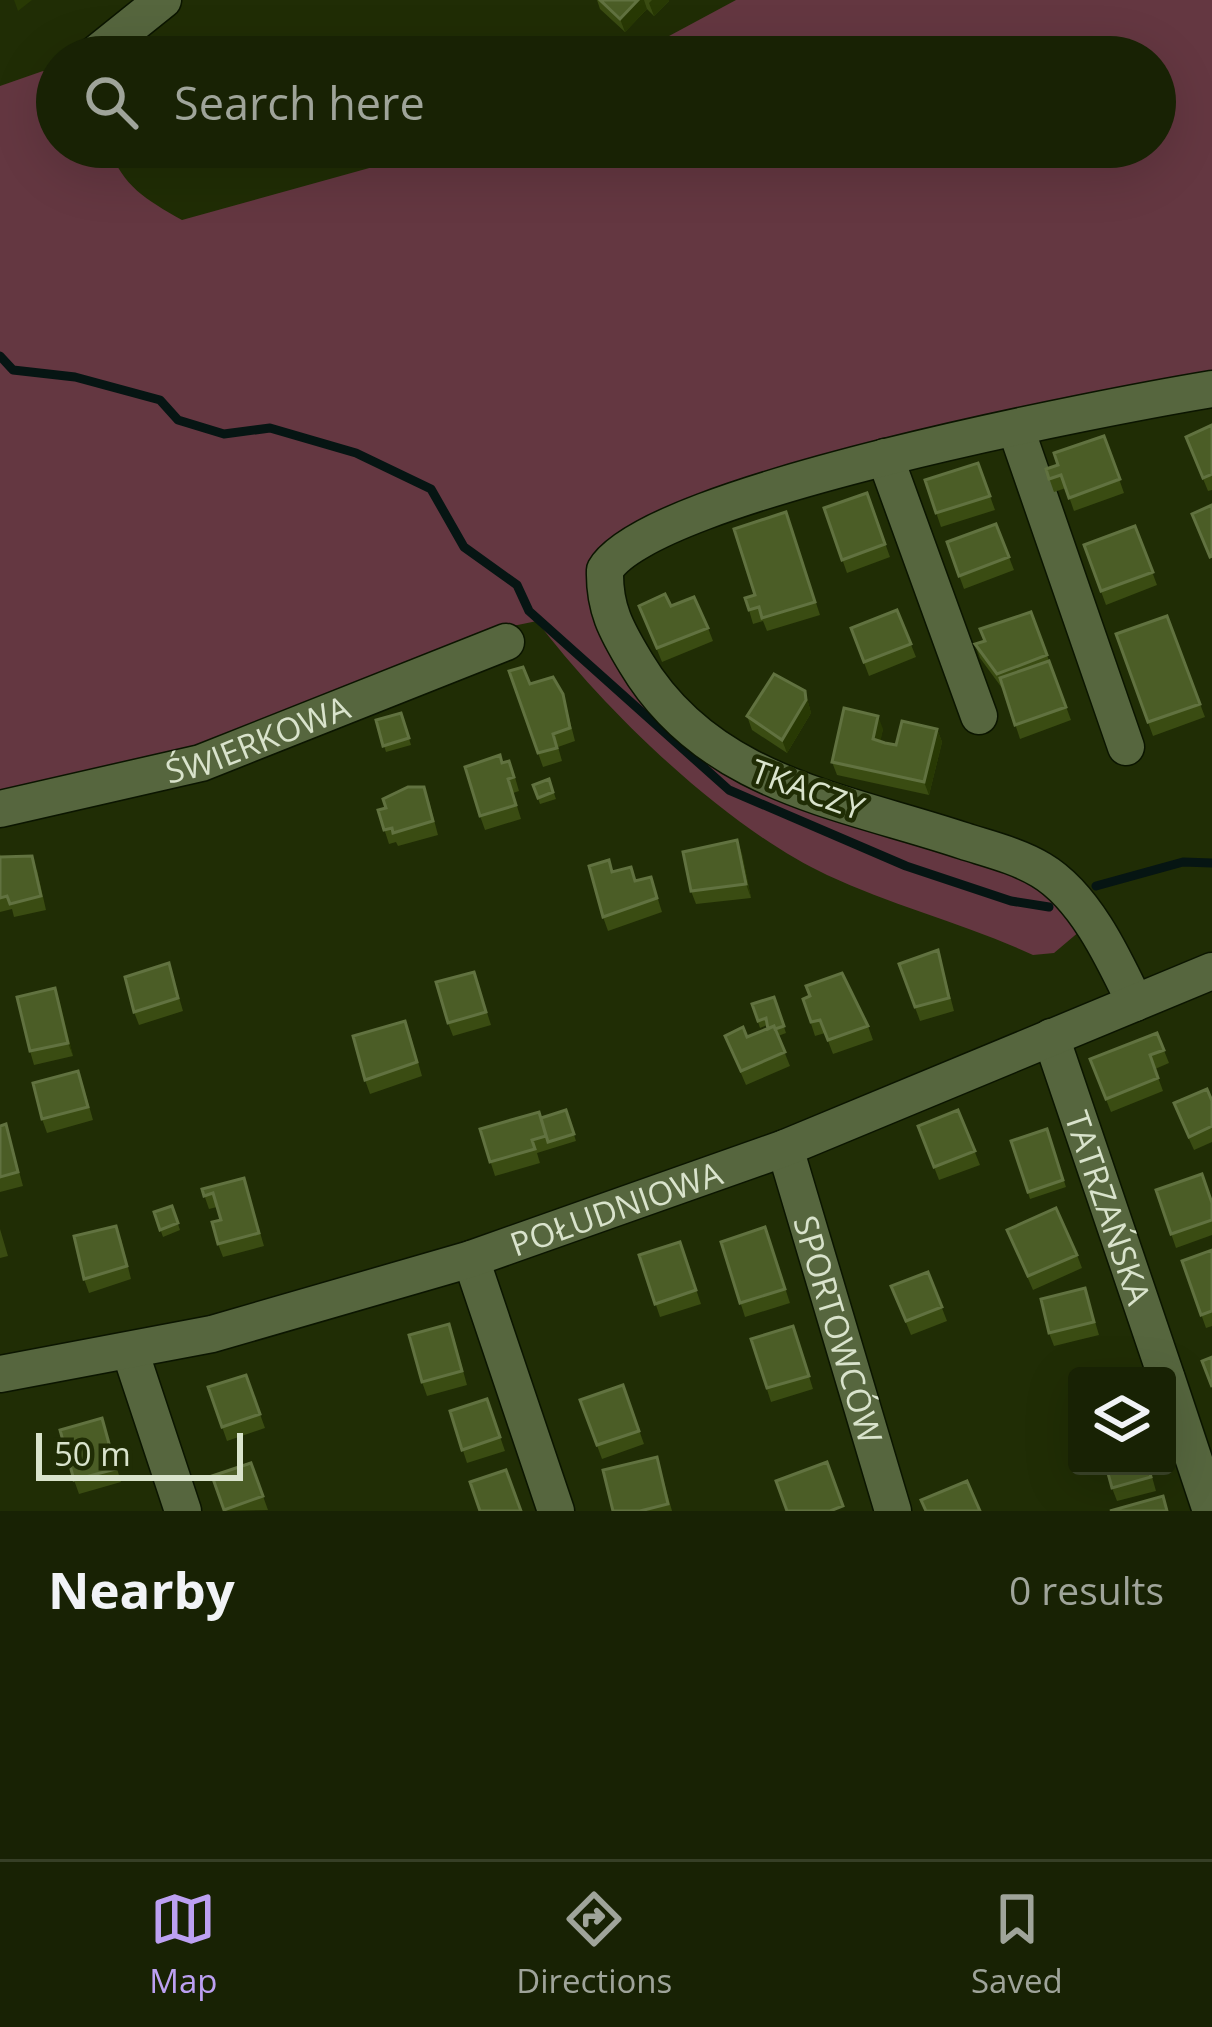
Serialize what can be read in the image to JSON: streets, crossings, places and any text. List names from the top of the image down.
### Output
{
  "streets": {
    "street": [
      "ŚWIERKOWA",
      "TKACZY",
      "POŁUDNIOWA",
      "TATRZAŃSKA",
      "SPORTOWCÓW"
    ]
  },
  "crossings": [
    ["TKACZY", "POŁUDNIOWA"],
    ["POŁUDNIOWA", "TATRZAŃSKA"],
    ["POŁUDNIOWA", "SPORTOWCÓW"]
  ],
  "scale_bar": "50 m",
  "page": {
    "search": "Search here",
    "scale": "50 m",
    "heading": ["Nearby", "0 results"],
    "nav": ["Map", "Directions", "Saved"]
  }
}
